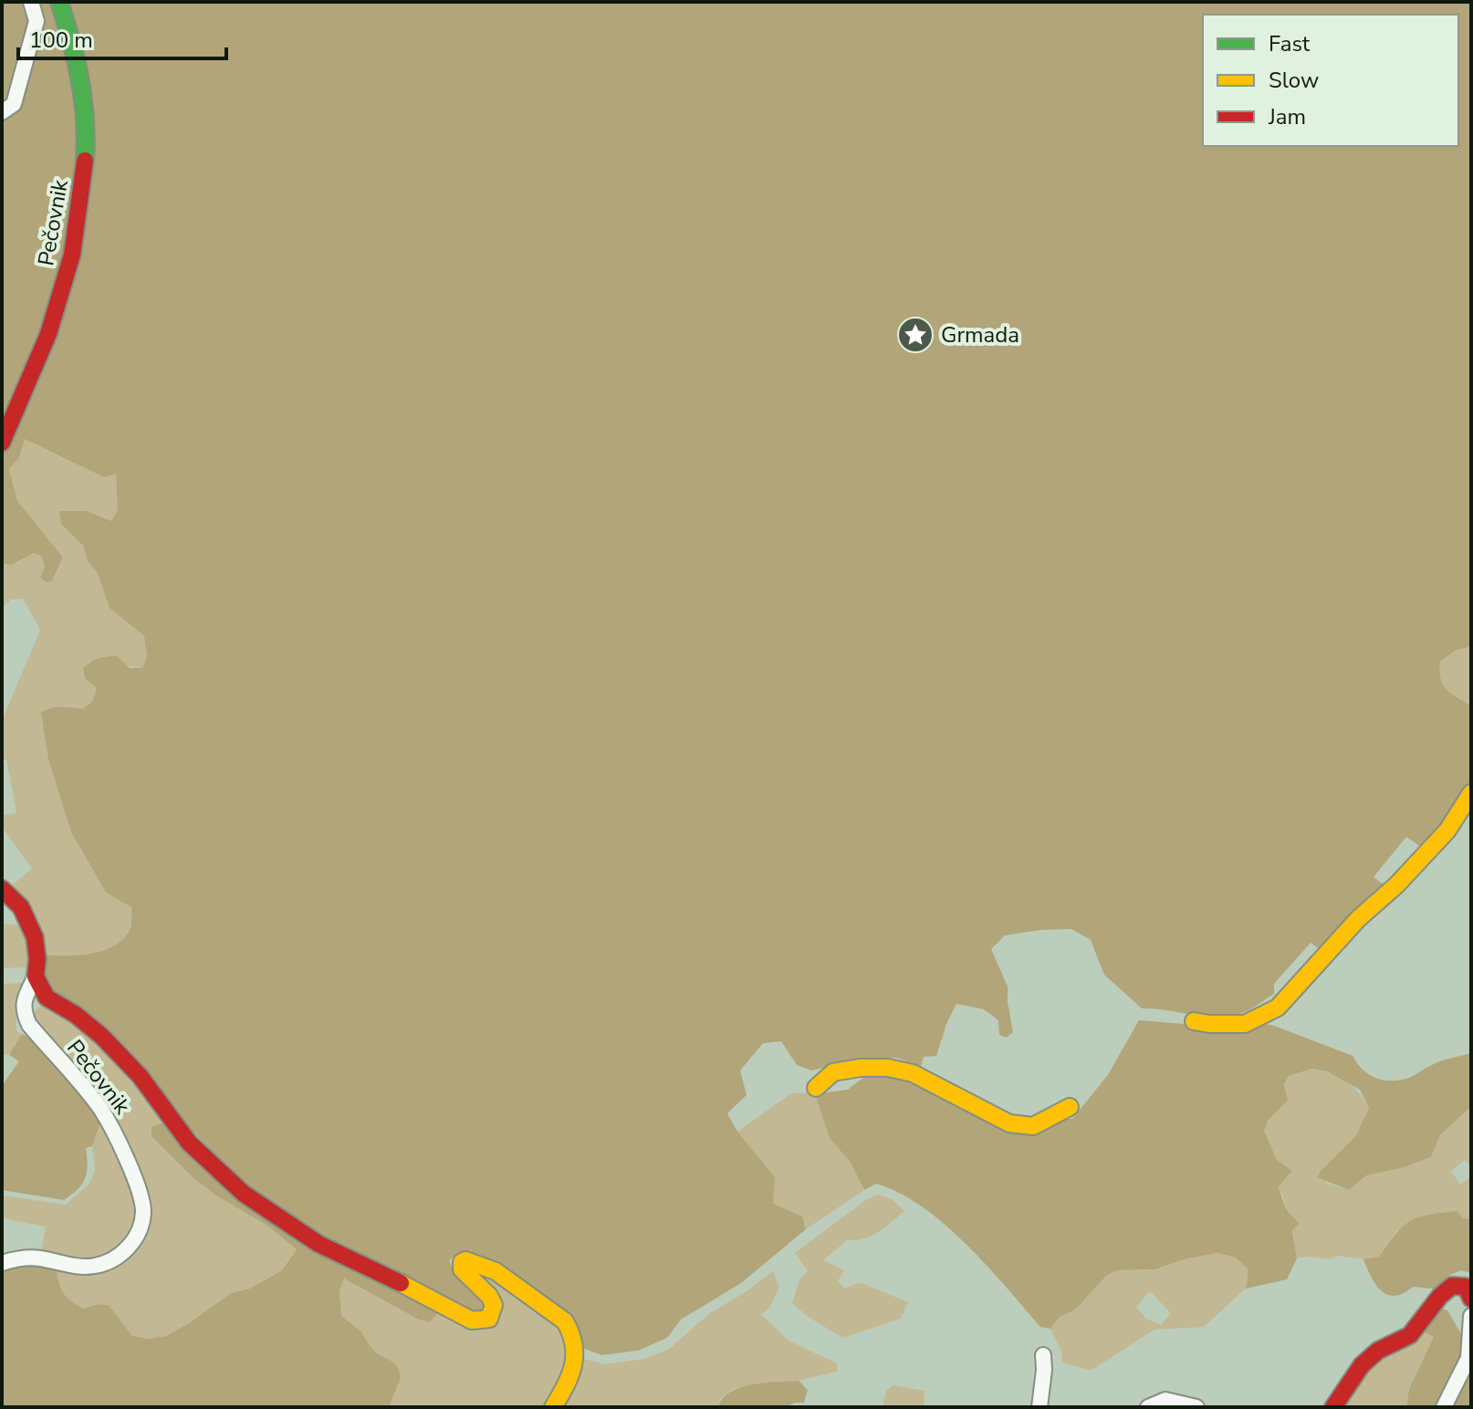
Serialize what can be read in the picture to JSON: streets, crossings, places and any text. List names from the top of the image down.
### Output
{
  "streets": {
    "street": ["Pečovnik"]
  },
  "places": {
    "place": ["Grmada"]
  },
  "legend": ["Fast", "Slow", "Jam"],
  "scale_bar": "100 m"
}
